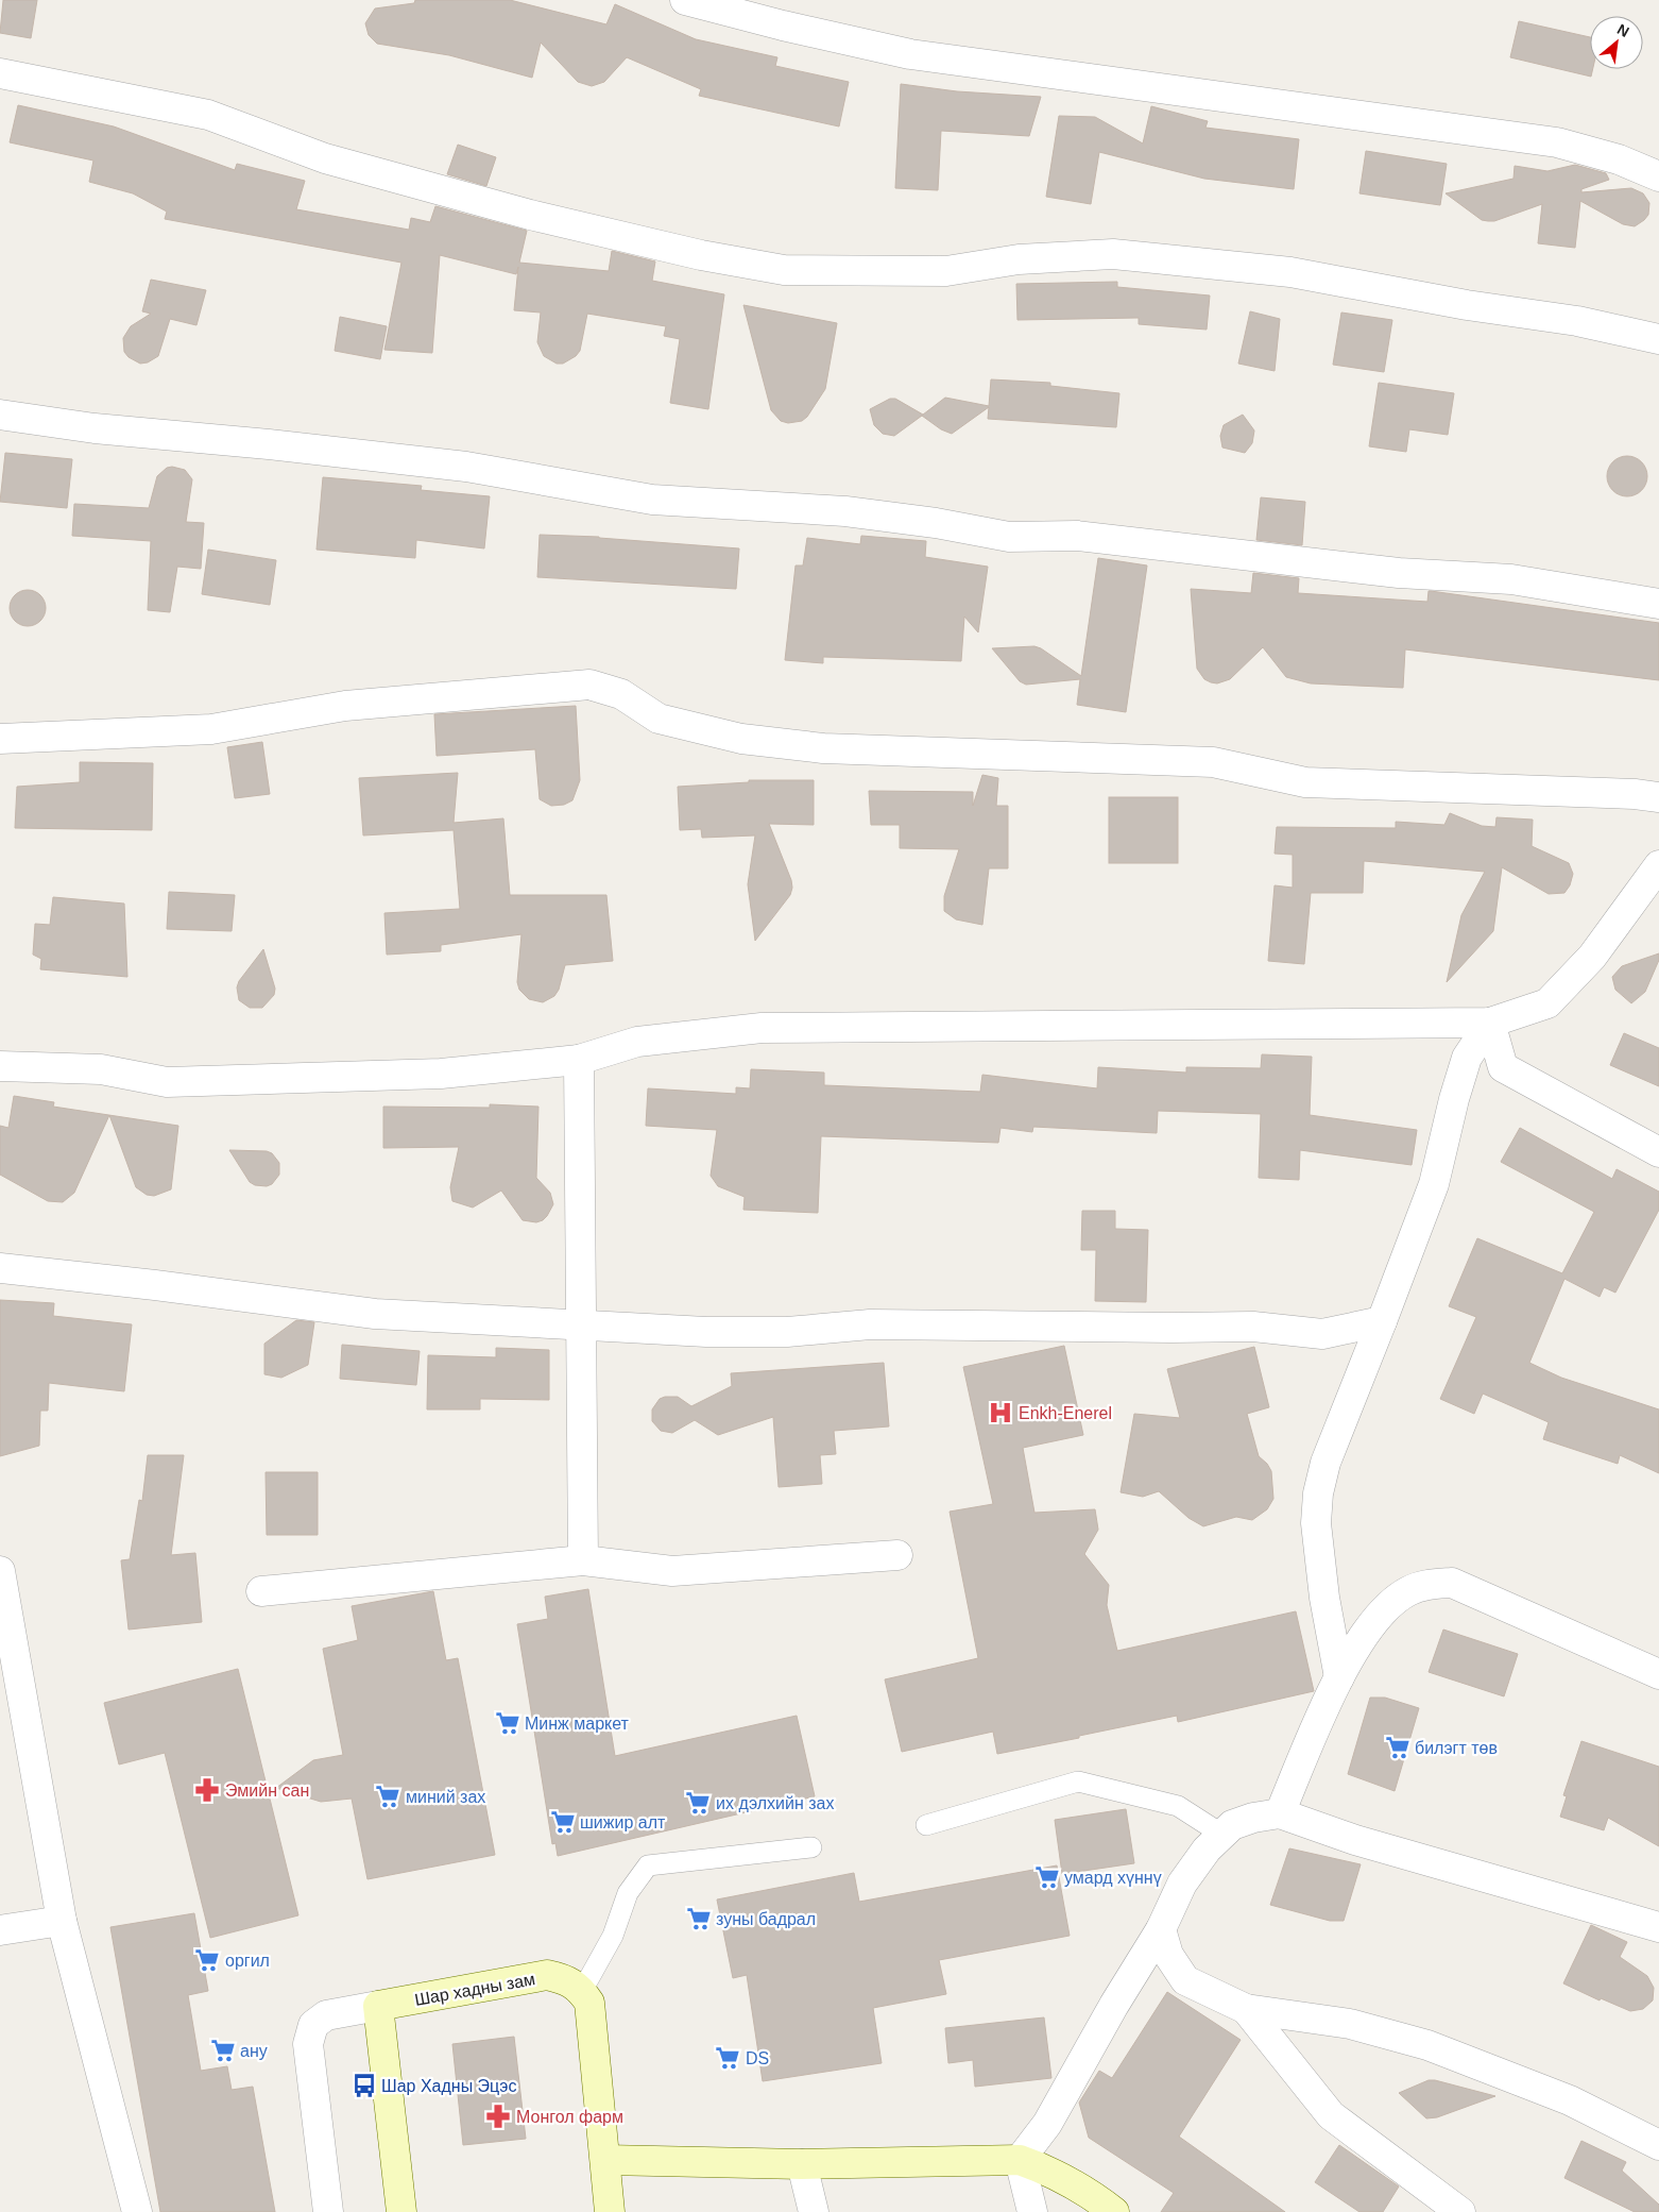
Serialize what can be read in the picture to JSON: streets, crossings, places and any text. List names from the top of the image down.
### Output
{
  "streets": {
    "street": ["Шар хадны зам"]
  },
  "places": {
    "hospital": ["Enkh-Enerel"],
    "supermarket": [
      "Минж маркет",
      "билэгт төв",
      "миний зах",
      "их дэлхийн зах",
      "шижир алт",
      "умард хүннү",
      "зуны бадрал",
      "оргил",
      "ану",
      "DS"
    ],
    "pharmacy": ["Эмийн сан", "Монгол фарм"],
    "bus stop": ["Шар Хадны Эцэс"]
  },
  "north": "top right"
}
